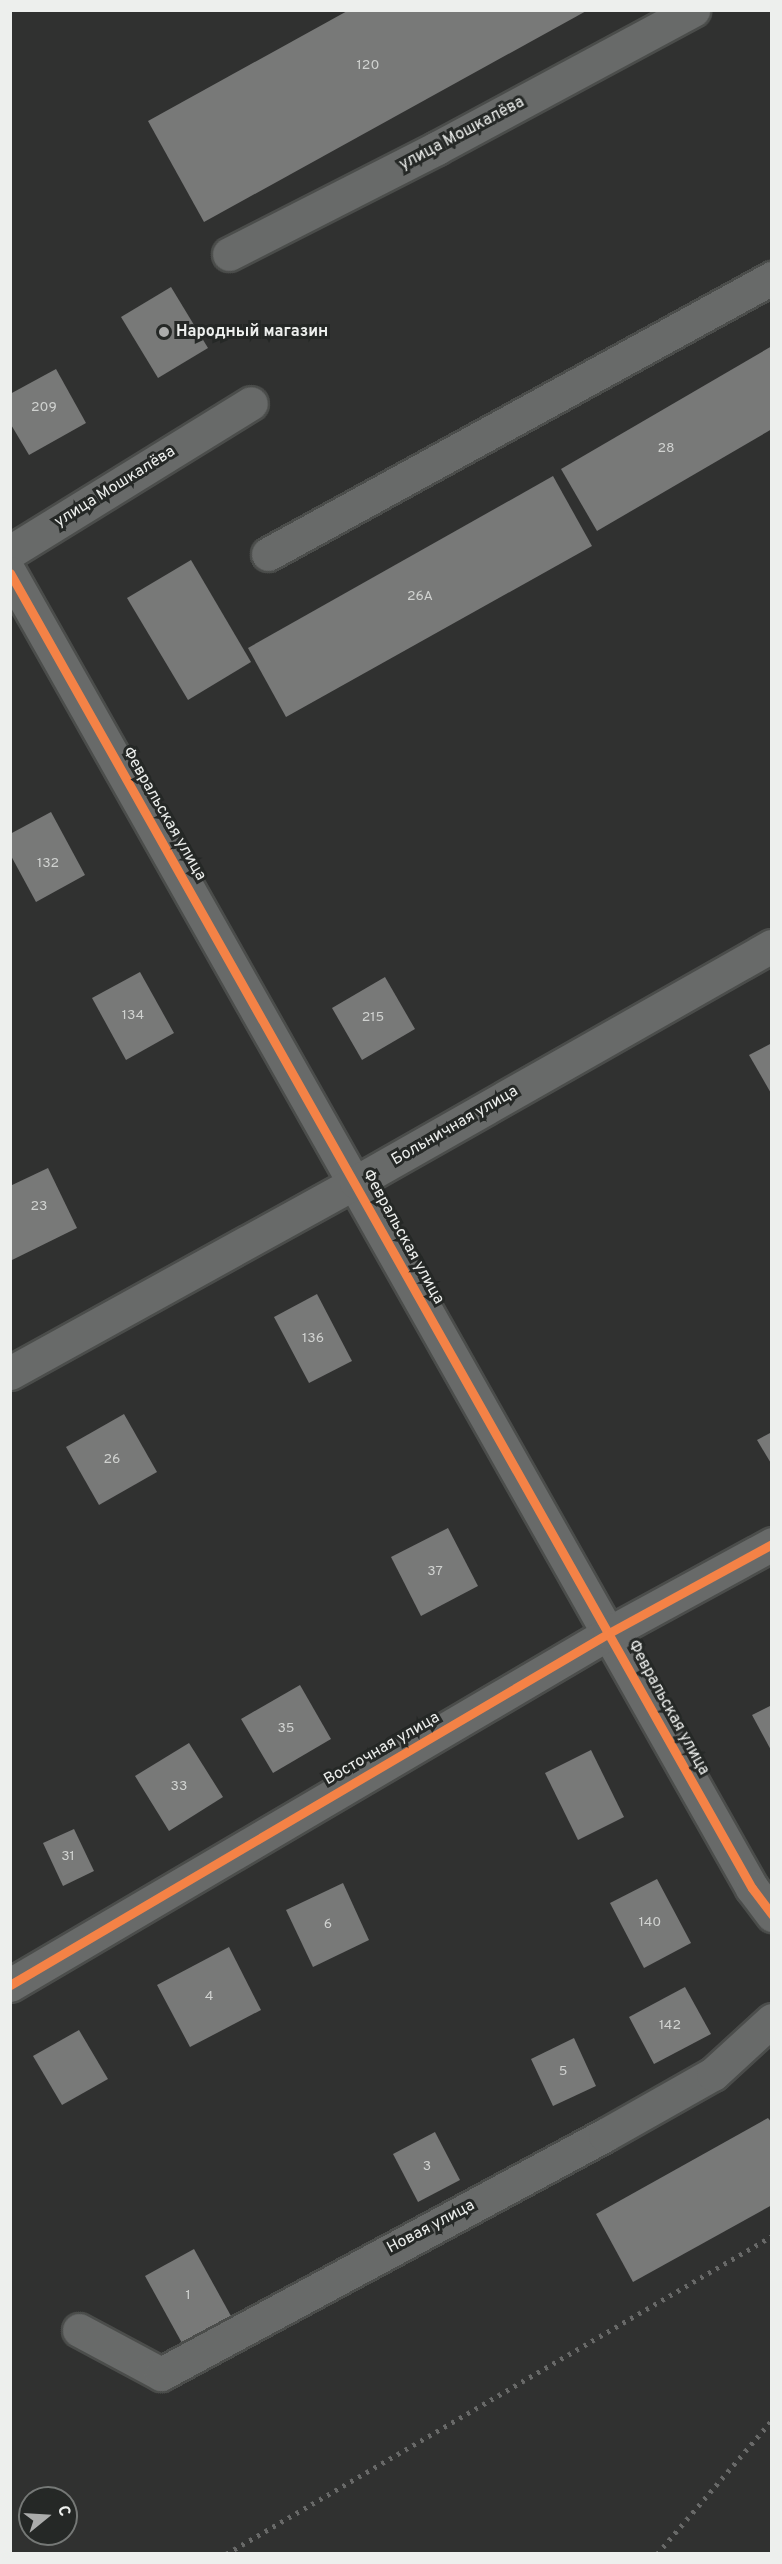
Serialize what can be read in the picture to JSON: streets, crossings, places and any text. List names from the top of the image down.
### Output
{
  "streets": {
    "street": [
      "улица Мошкалёва",
      "Февральская улица",
      "Больничная улица",
      "Восточная улица",
      "Новая улица"
    ]
  },
  "crossings": [
    ["Февральская улица", "Больничная улица"],
    ["Февральская улица", "Восточная улица"]
  ],
  "places": ["Народный магазин"],
  "house_numbers": [
    "120",
    "209",
    "28",
    "26А",
    "132",
    "134",
    "215",
    "23",
    "136",
    "26",
    "37",
    "35",
    "33",
    "31",
    "140",
    "6",
    "4",
    "142",
    "5",
    "3",
    "1"
  ],
  "north": "right"
}
